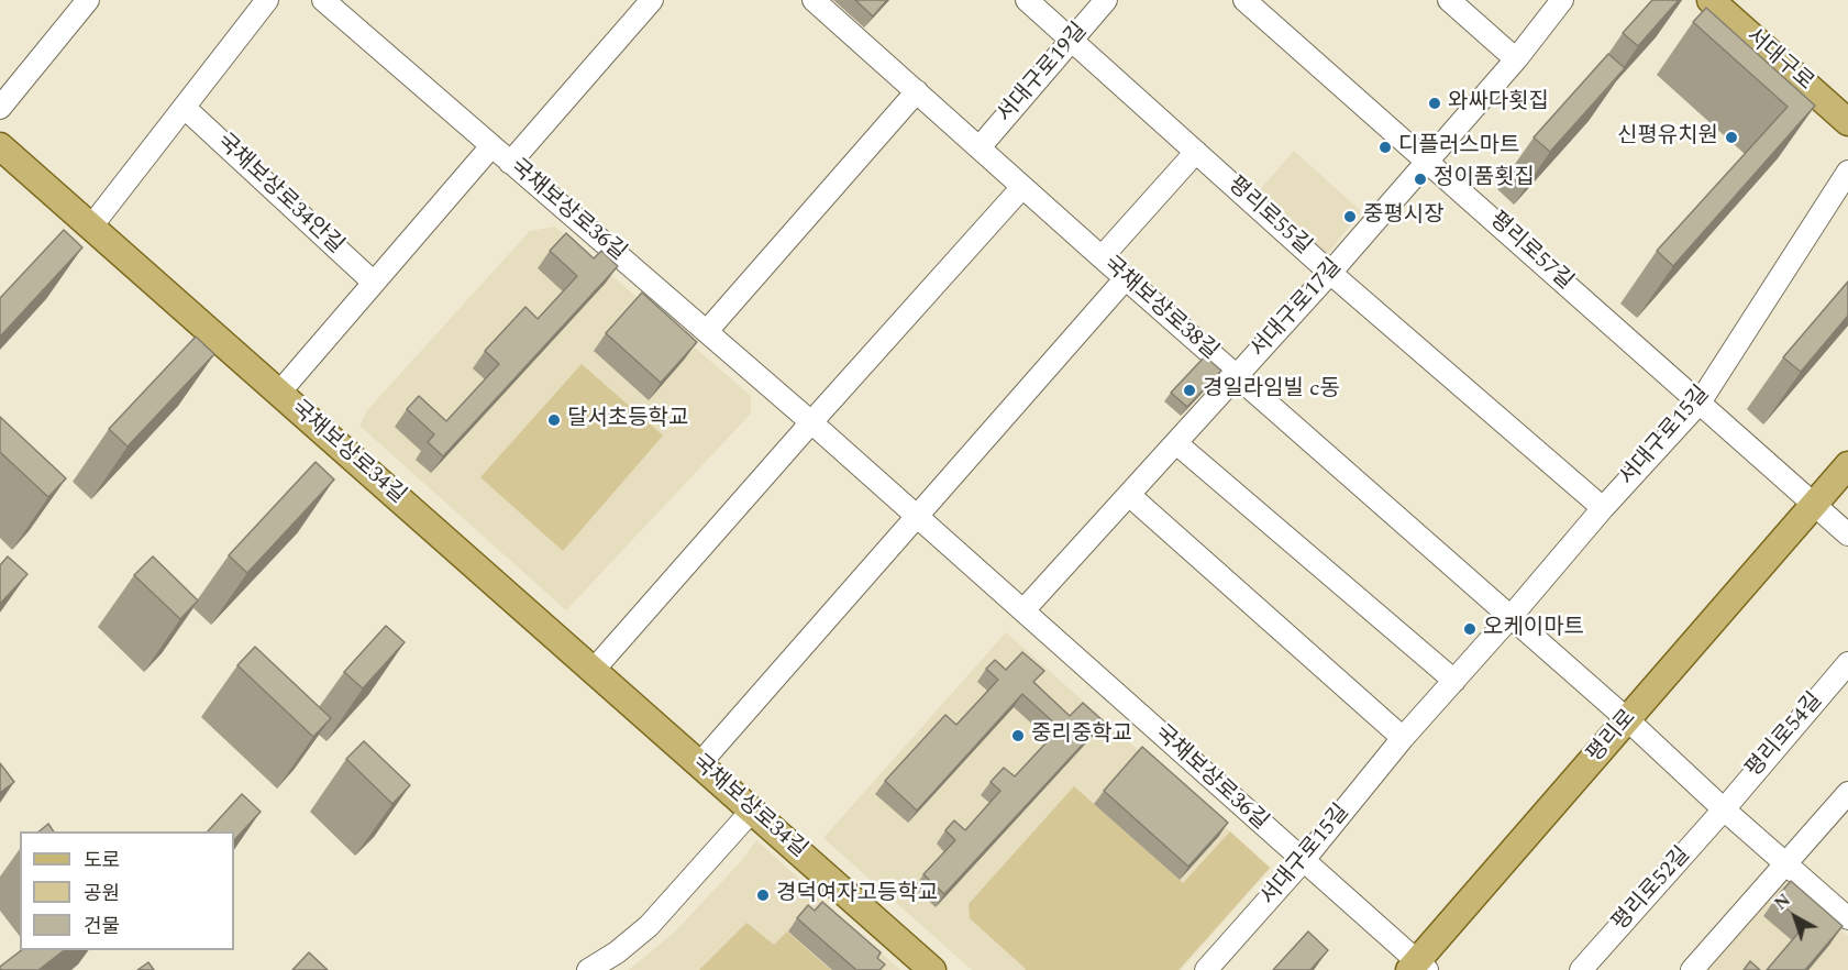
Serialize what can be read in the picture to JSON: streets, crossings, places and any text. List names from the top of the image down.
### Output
{
  "streets": {
    "main road": ["서대구로", "국채보상로34길", "평리로"],
    "street": [
      "서대구로19길",
      "국채보상로34안길",
      "국채보상로36길",
      "평리로55길",
      "평리로57길",
      "국채보상로38길",
      "서대구로17길",
      "서대구로15길",
      "평리로54길",
      "평리로52길"
    ]
  },
  "crossings": [
    ["서대구로19길", "평리로55길"],
    ["서대구로19길", "국채보상로38길"],
    ["국채보상로34안길", "국채보상로34길"],
    ["국채보상로36길", "서대구로17길"],
    ["국채보상로36길", "서대구로15길"],
    ["국채보상로36길", "국채보상로34길"],
    ["국채보상로36길", "평리로"],
    ["평리로55길", "서대구로17길"],
    ["평리로55길", "서대구로15길"],
    ["평리로57길", "서대구로17길"],
    ["평리로57길", "서대구로15길"],
    ["평리로57길", "평리로"],
    ["국채보상로38길", "서대구로17길"],
    ["국채보상로38길", "서대구로15길"],
    ["국채보상로38길", "평리로"],
    ["평리로54길", "평리로52길"]
  ],
  "places": [
    "와싸다횟집",
    "신평유치원",
    "디플러스마트",
    "정이품횟집",
    "중평시장",
    "경일라임빌 c동",
    "달서초등학교",
    "오케이마트",
    "중리중학교",
    "경덕여자고등학교"
  ],
  "legend": ["도로", "공원", "건물"],
  "north": "top left"
}
